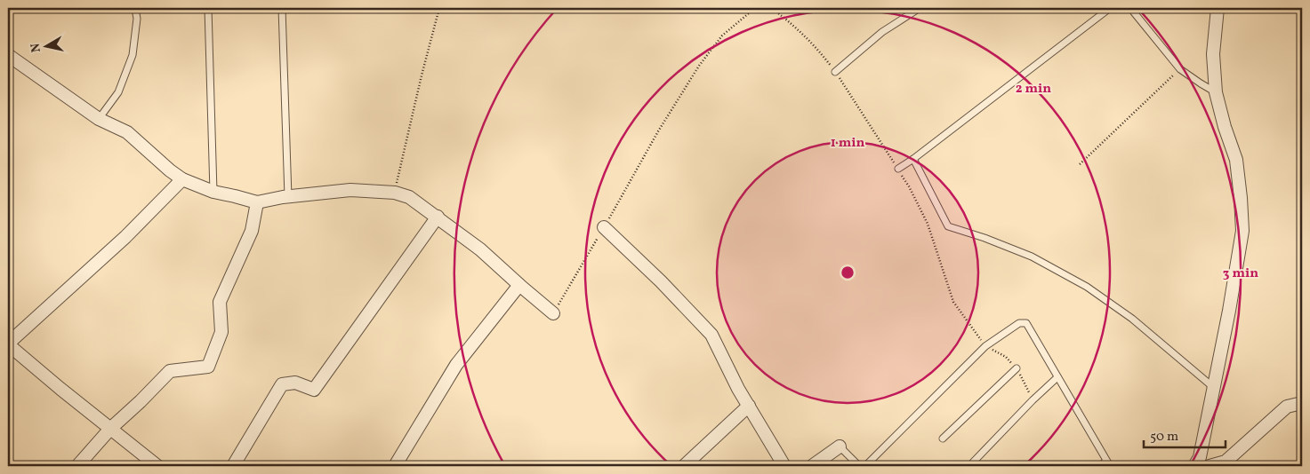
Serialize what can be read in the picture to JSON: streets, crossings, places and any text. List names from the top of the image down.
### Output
{
  "scale_bar": "50 m",
  "north": "left",
  "rings": ["2 min", "1 min", "3 min"]
}
